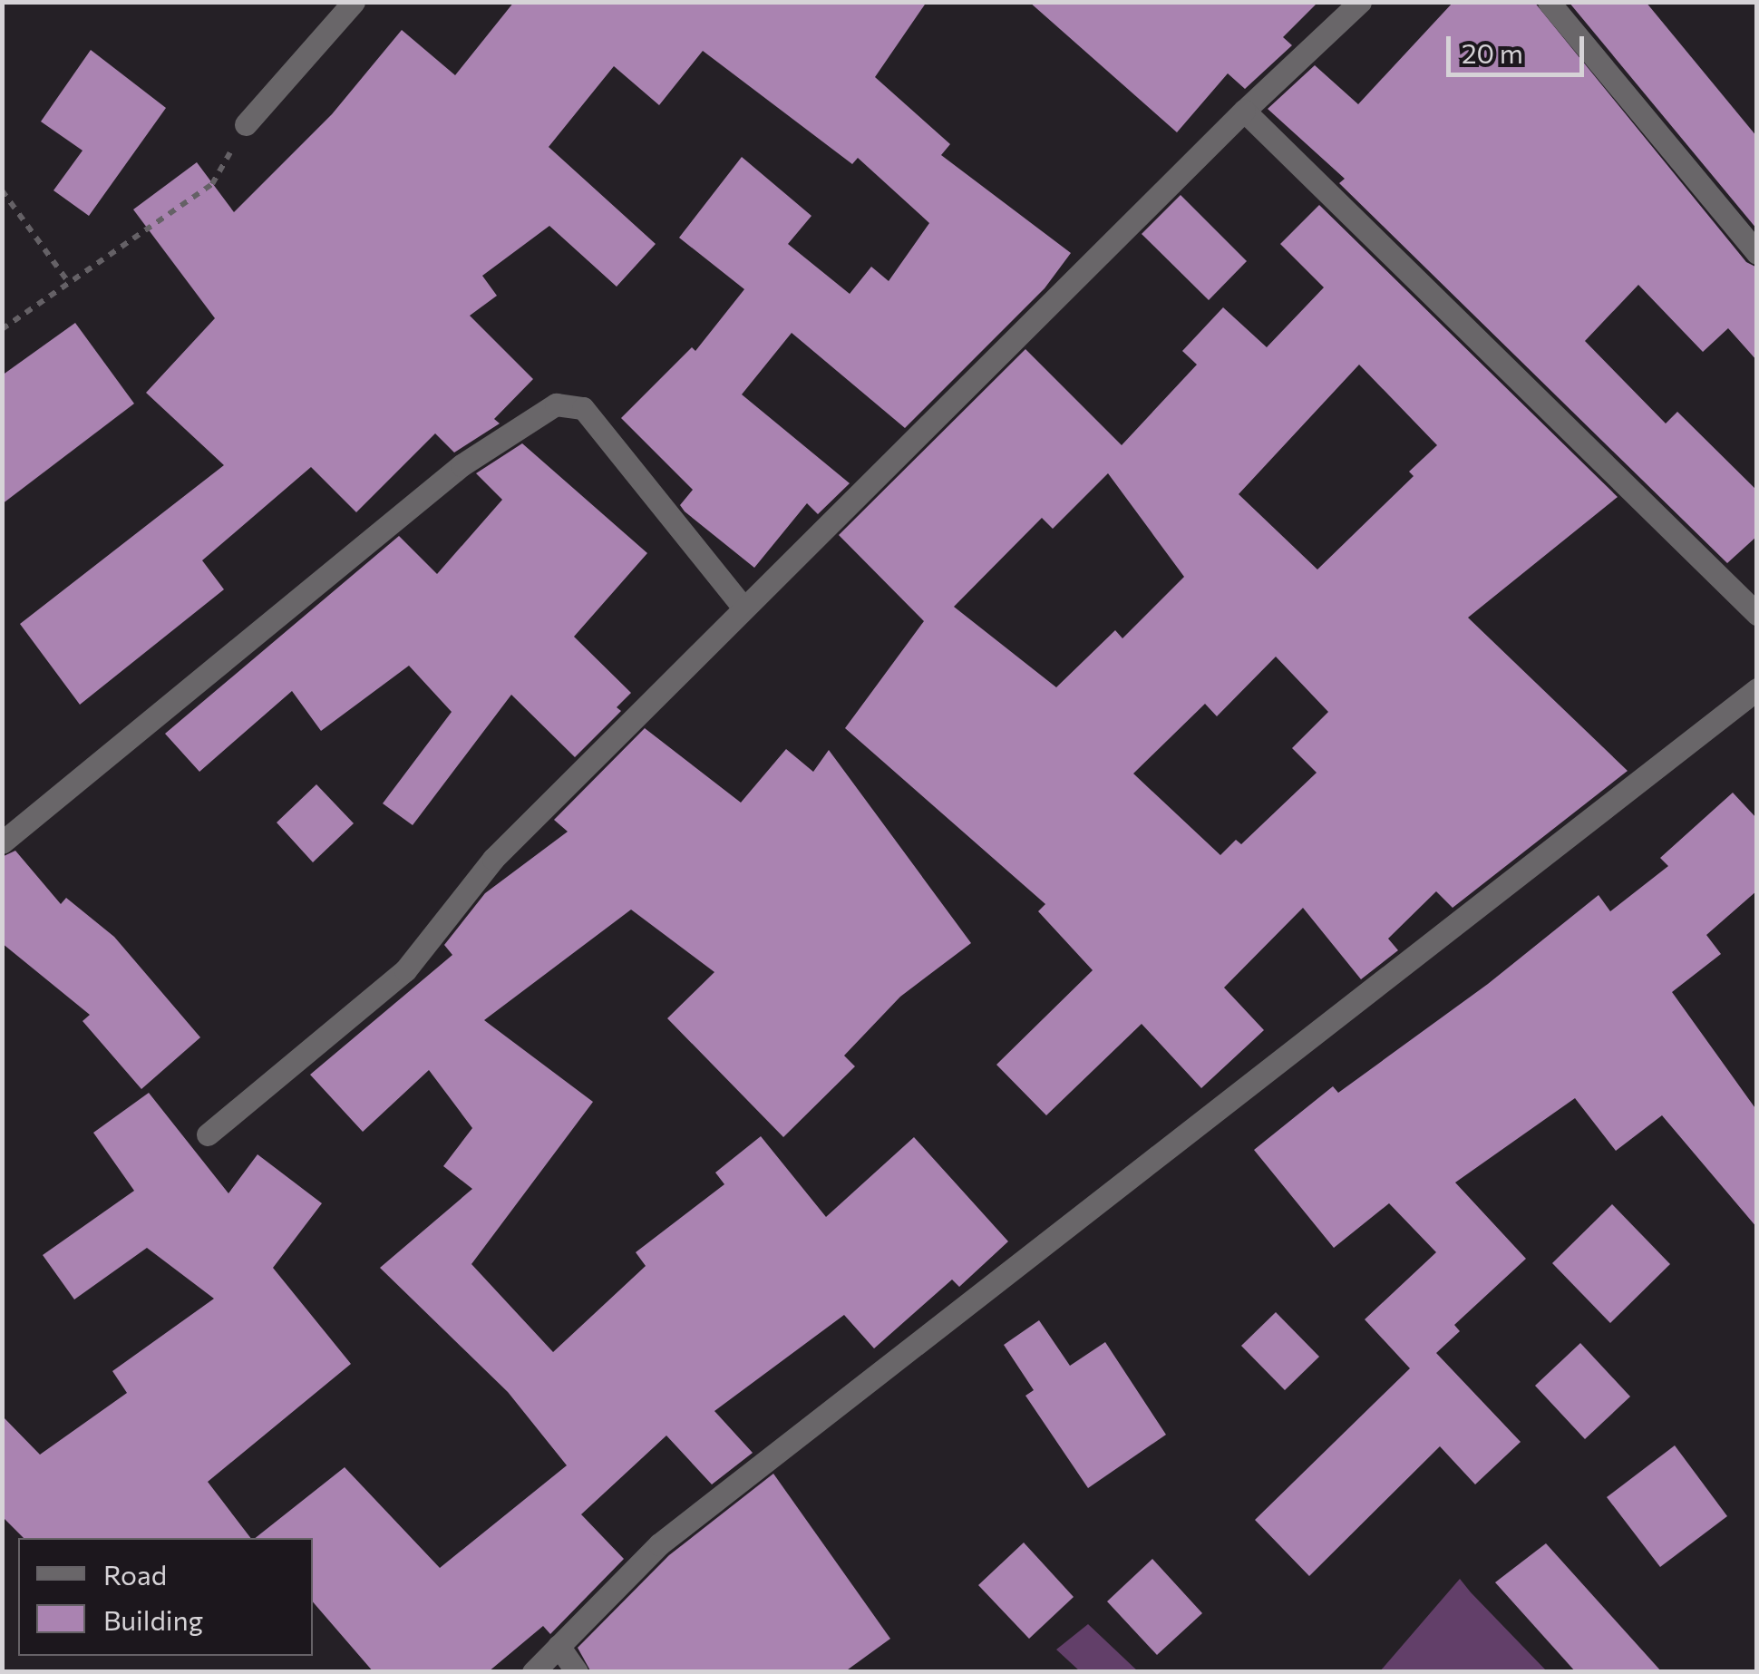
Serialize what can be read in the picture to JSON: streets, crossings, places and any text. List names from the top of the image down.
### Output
{
  "legend": ["Road", "Building"],
  "scale_bar": "20 m"
}
